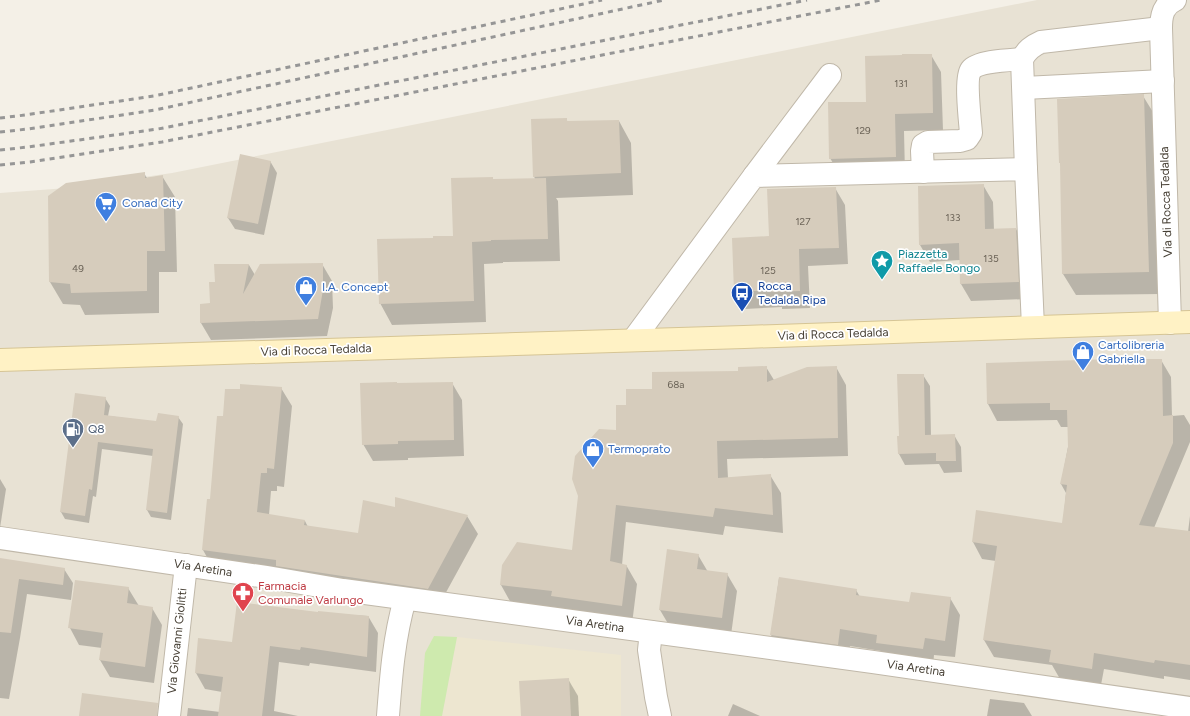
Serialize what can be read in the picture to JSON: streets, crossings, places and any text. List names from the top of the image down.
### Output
{
  "streets": {
    "street": ["Via di Rocca Tedalda", "Via Aretina", "Via Giovanni Giolitti"]
  },
  "crossings": [
    ["Via Aretina", "Via Giovanni Giolitti"]
  ],
  "places": {
    "supermarket": ["Conad City"],
    "place": ["Piazzetta Raffaele Bongo"],
    "shop": ["I.A. Concept", "Cartolibreria Gabriella", "Termoprato"],
    "bus stop": ["Rocca Tedalda Ripa"],
    "fuel station": ["Q8"],
    "pharmacy": ["Farmacia Comunale Varlungo"]
  },
  "house_numbers": [
    "131",
    "129",
    "133",
    "127",
    "135",
    "49",
    "125",
    "68a"
  ]
}
